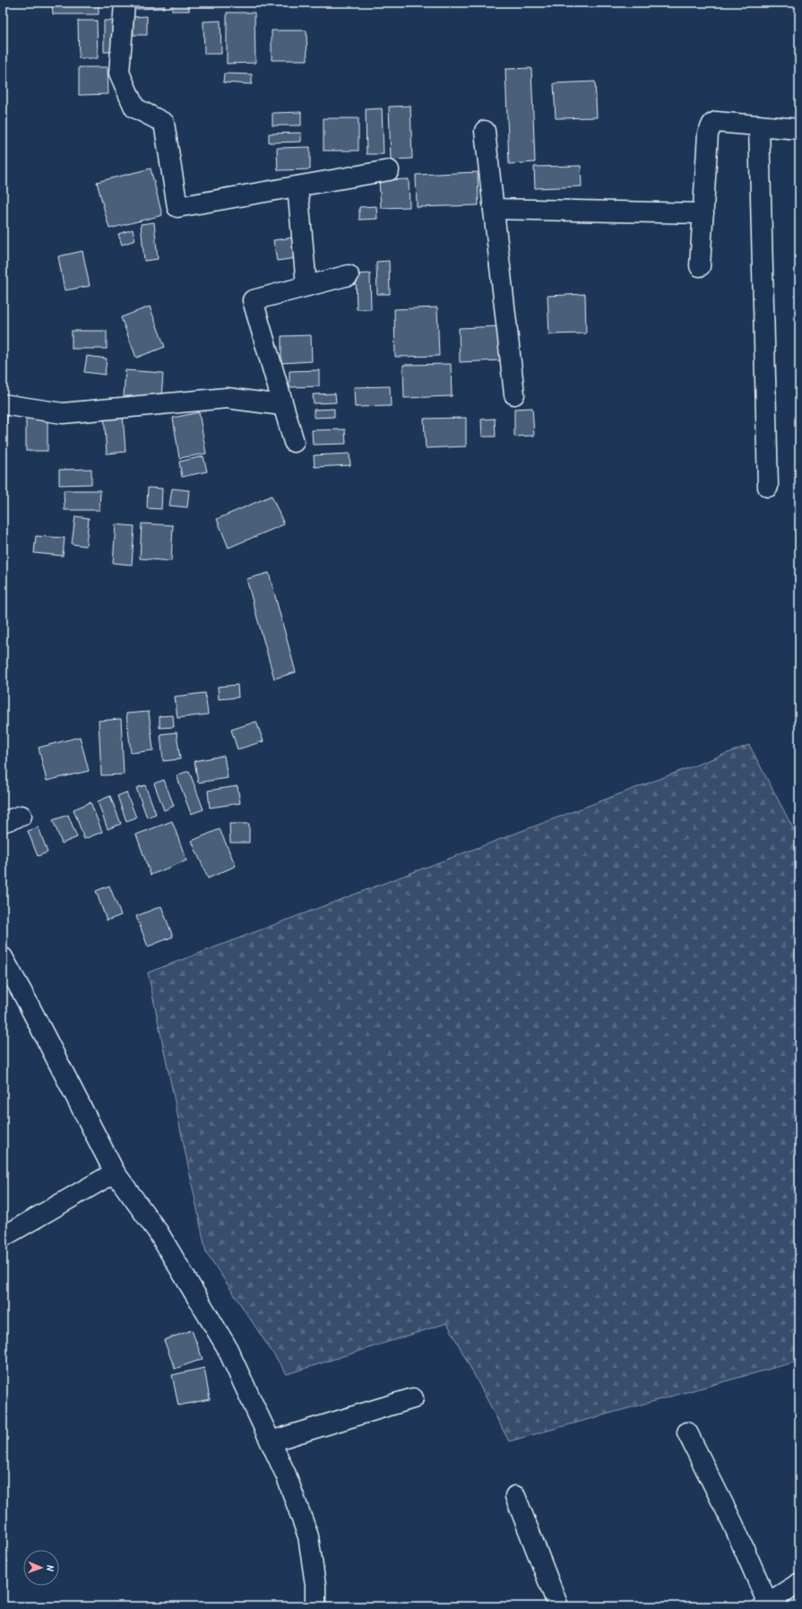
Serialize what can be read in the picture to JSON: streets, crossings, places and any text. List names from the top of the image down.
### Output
{
  "north": "right"
}
